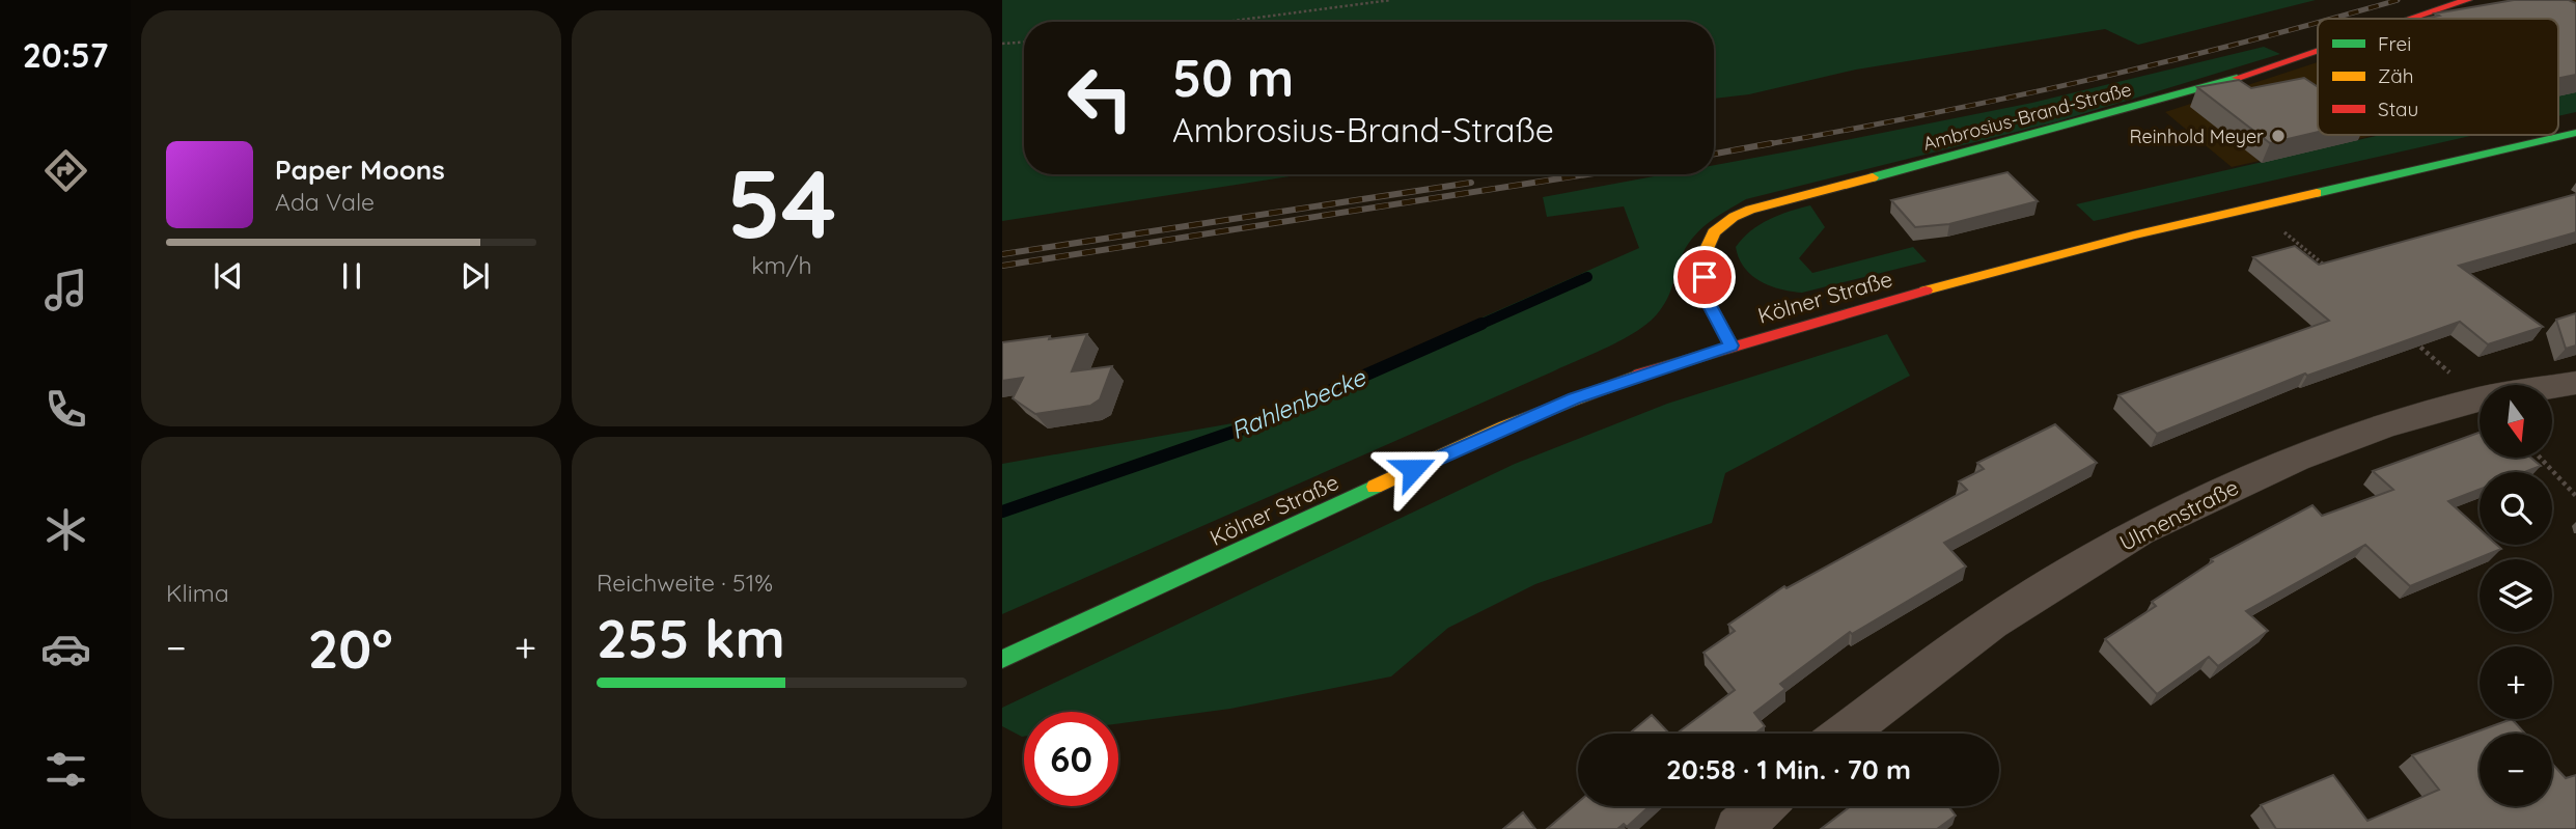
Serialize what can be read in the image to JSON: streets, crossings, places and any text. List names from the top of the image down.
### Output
{
  "streets": {
    "main road": ["Ambrosius-Brand-Straße", "Kölner Straße"],
    "street": ["Ulmenstraße"]
  },
  "crossings": [
    ["Ambrosius-Brand-Straße", "Kölner Straße"]
  ],
  "water": ["Rahlenbecke"],
  "places": ["Reinhold Meyer"],
  "legend": ["Frei", "Zäh", "Stau"],
  "north": "bottom",
  "page": {
    "tabs": "20:57",
    "tile": [
      ["54", "km/h"],
      "Klima",
      ["Reichweite · 51%", "255 km"]
    ],
    "turn": ["50 m", "Ambrosius-Brand-Straße"],
    "song": ["Paper Moons", "Ada Vale"],
    "map_buttons": ["+", "−"],
    "heat": ["−", "20°", "+"],
    "limit": "60",
    "trip": "20:58 · 1 Min. · 70 m"
  }
}
